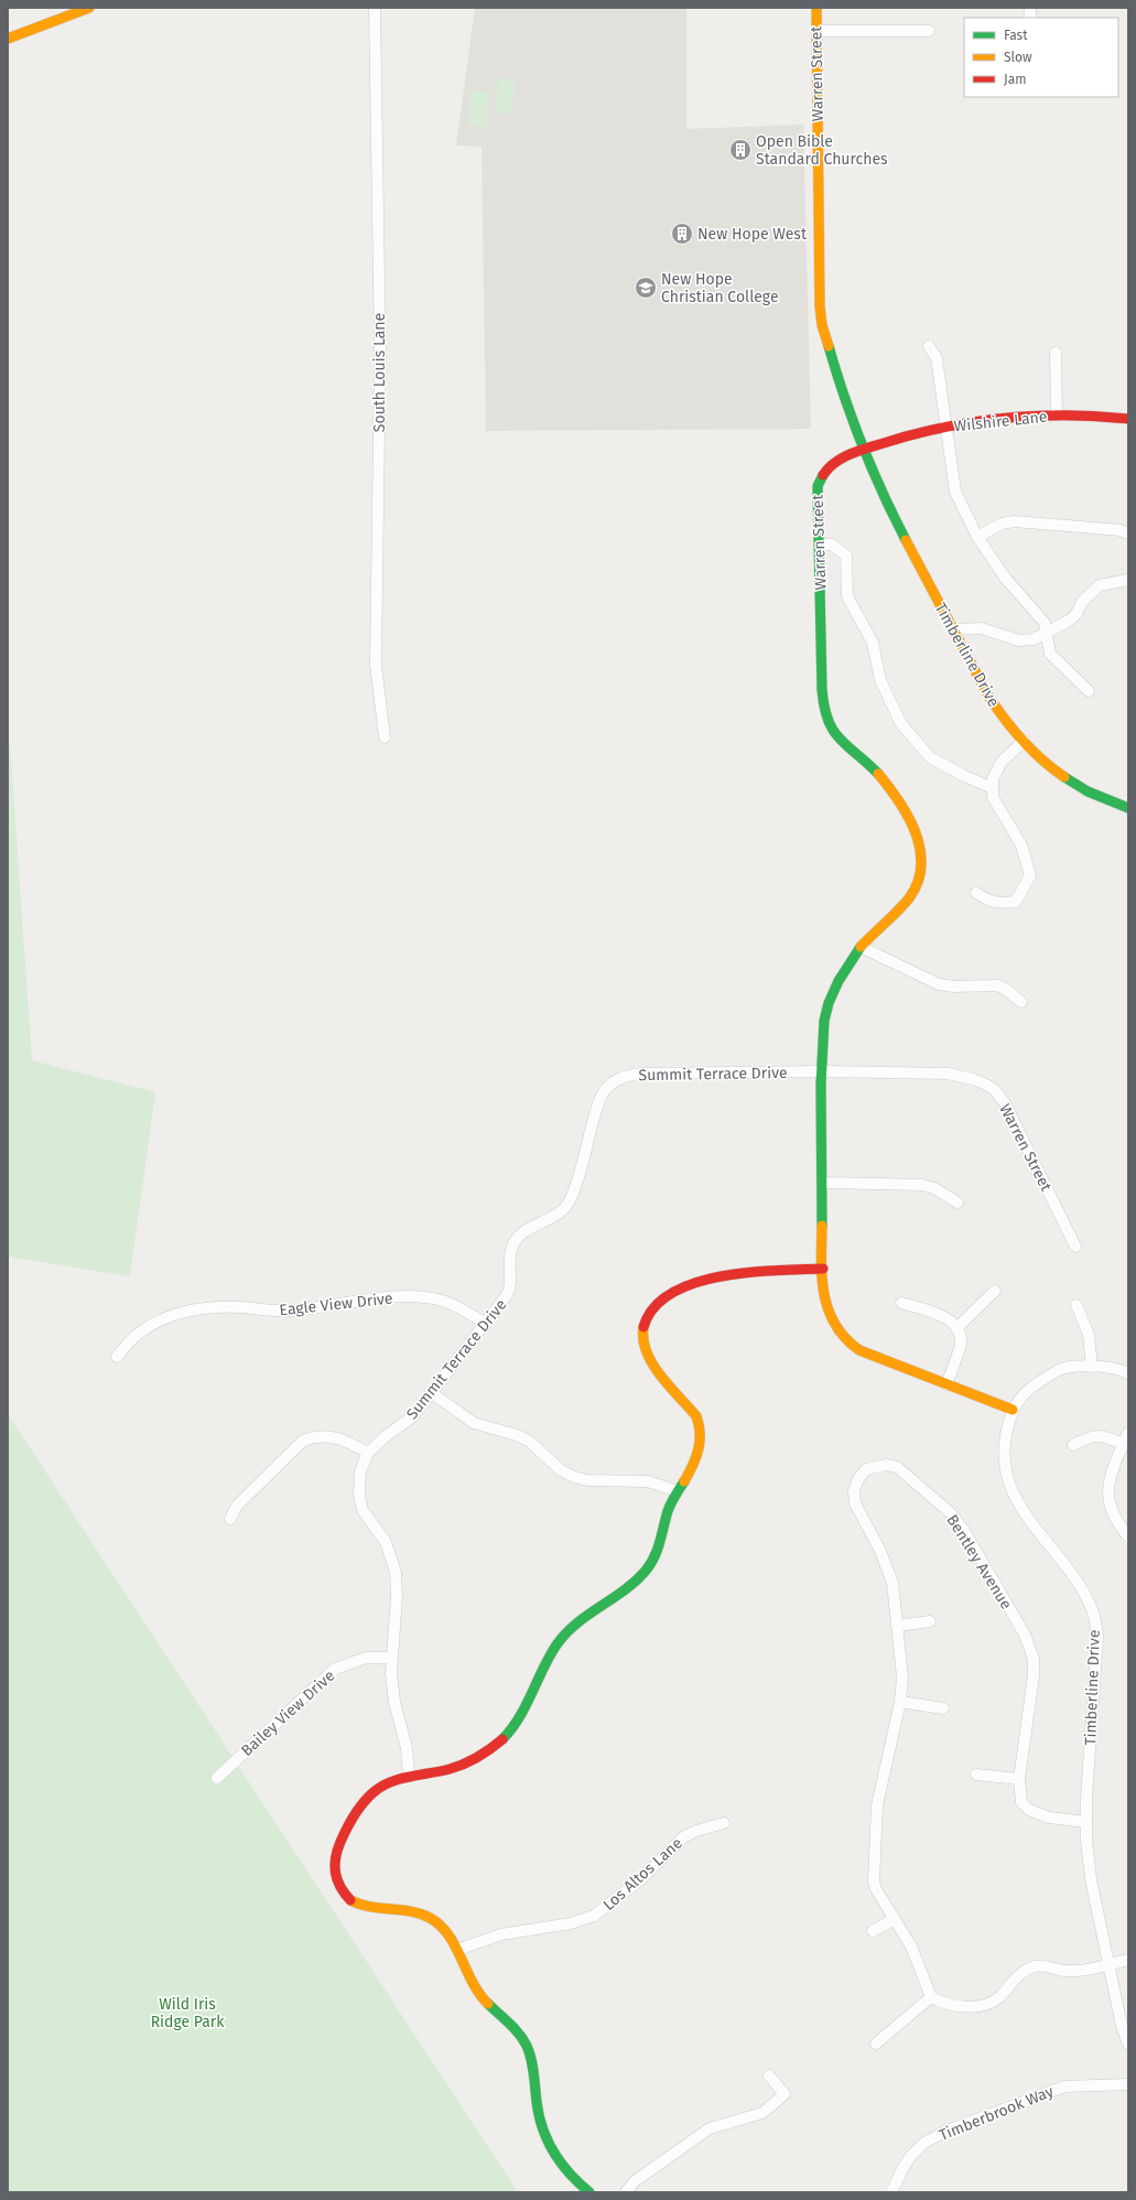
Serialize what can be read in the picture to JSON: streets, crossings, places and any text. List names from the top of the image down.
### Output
{
  "streets": {
    "street": [
      "Warren Street",
      "South Louis Lane",
      "Wilshire Lane",
      "Timberline Drive",
      "Summit Terrace Drive",
      "Eagle View Drive",
      "Bentley Avenue",
      "Bailey View Drive",
      "Los Altos Lane",
      "Timberbrook Way"
    ]
  },
  "crossings": [
    ["Warren Street", "Wilshire Lane"],
    ["Warren Street", "Timberline Drive"],
    ["Warren Street", "Summit Terrace Drive"],
    ["Wilshire Lane", "Timberline Drive"],
    ["Timberline Drive", "Bentley Avenue"],
    ["Summit Terrace Drive", "Eagle View Drive"],
    ["Summit Terrace Drive", "Bailey View Drive"]
  ],
  "parks": ["Wild Iris Ridge Park"],
  "places": {
    "building": ["Open Bible Standard Churches", "New Hope West"],
    "school or university": ["New Hope Christian College"]
  },
  "legend": ["Fast", "Slow", "Jam"]
}
